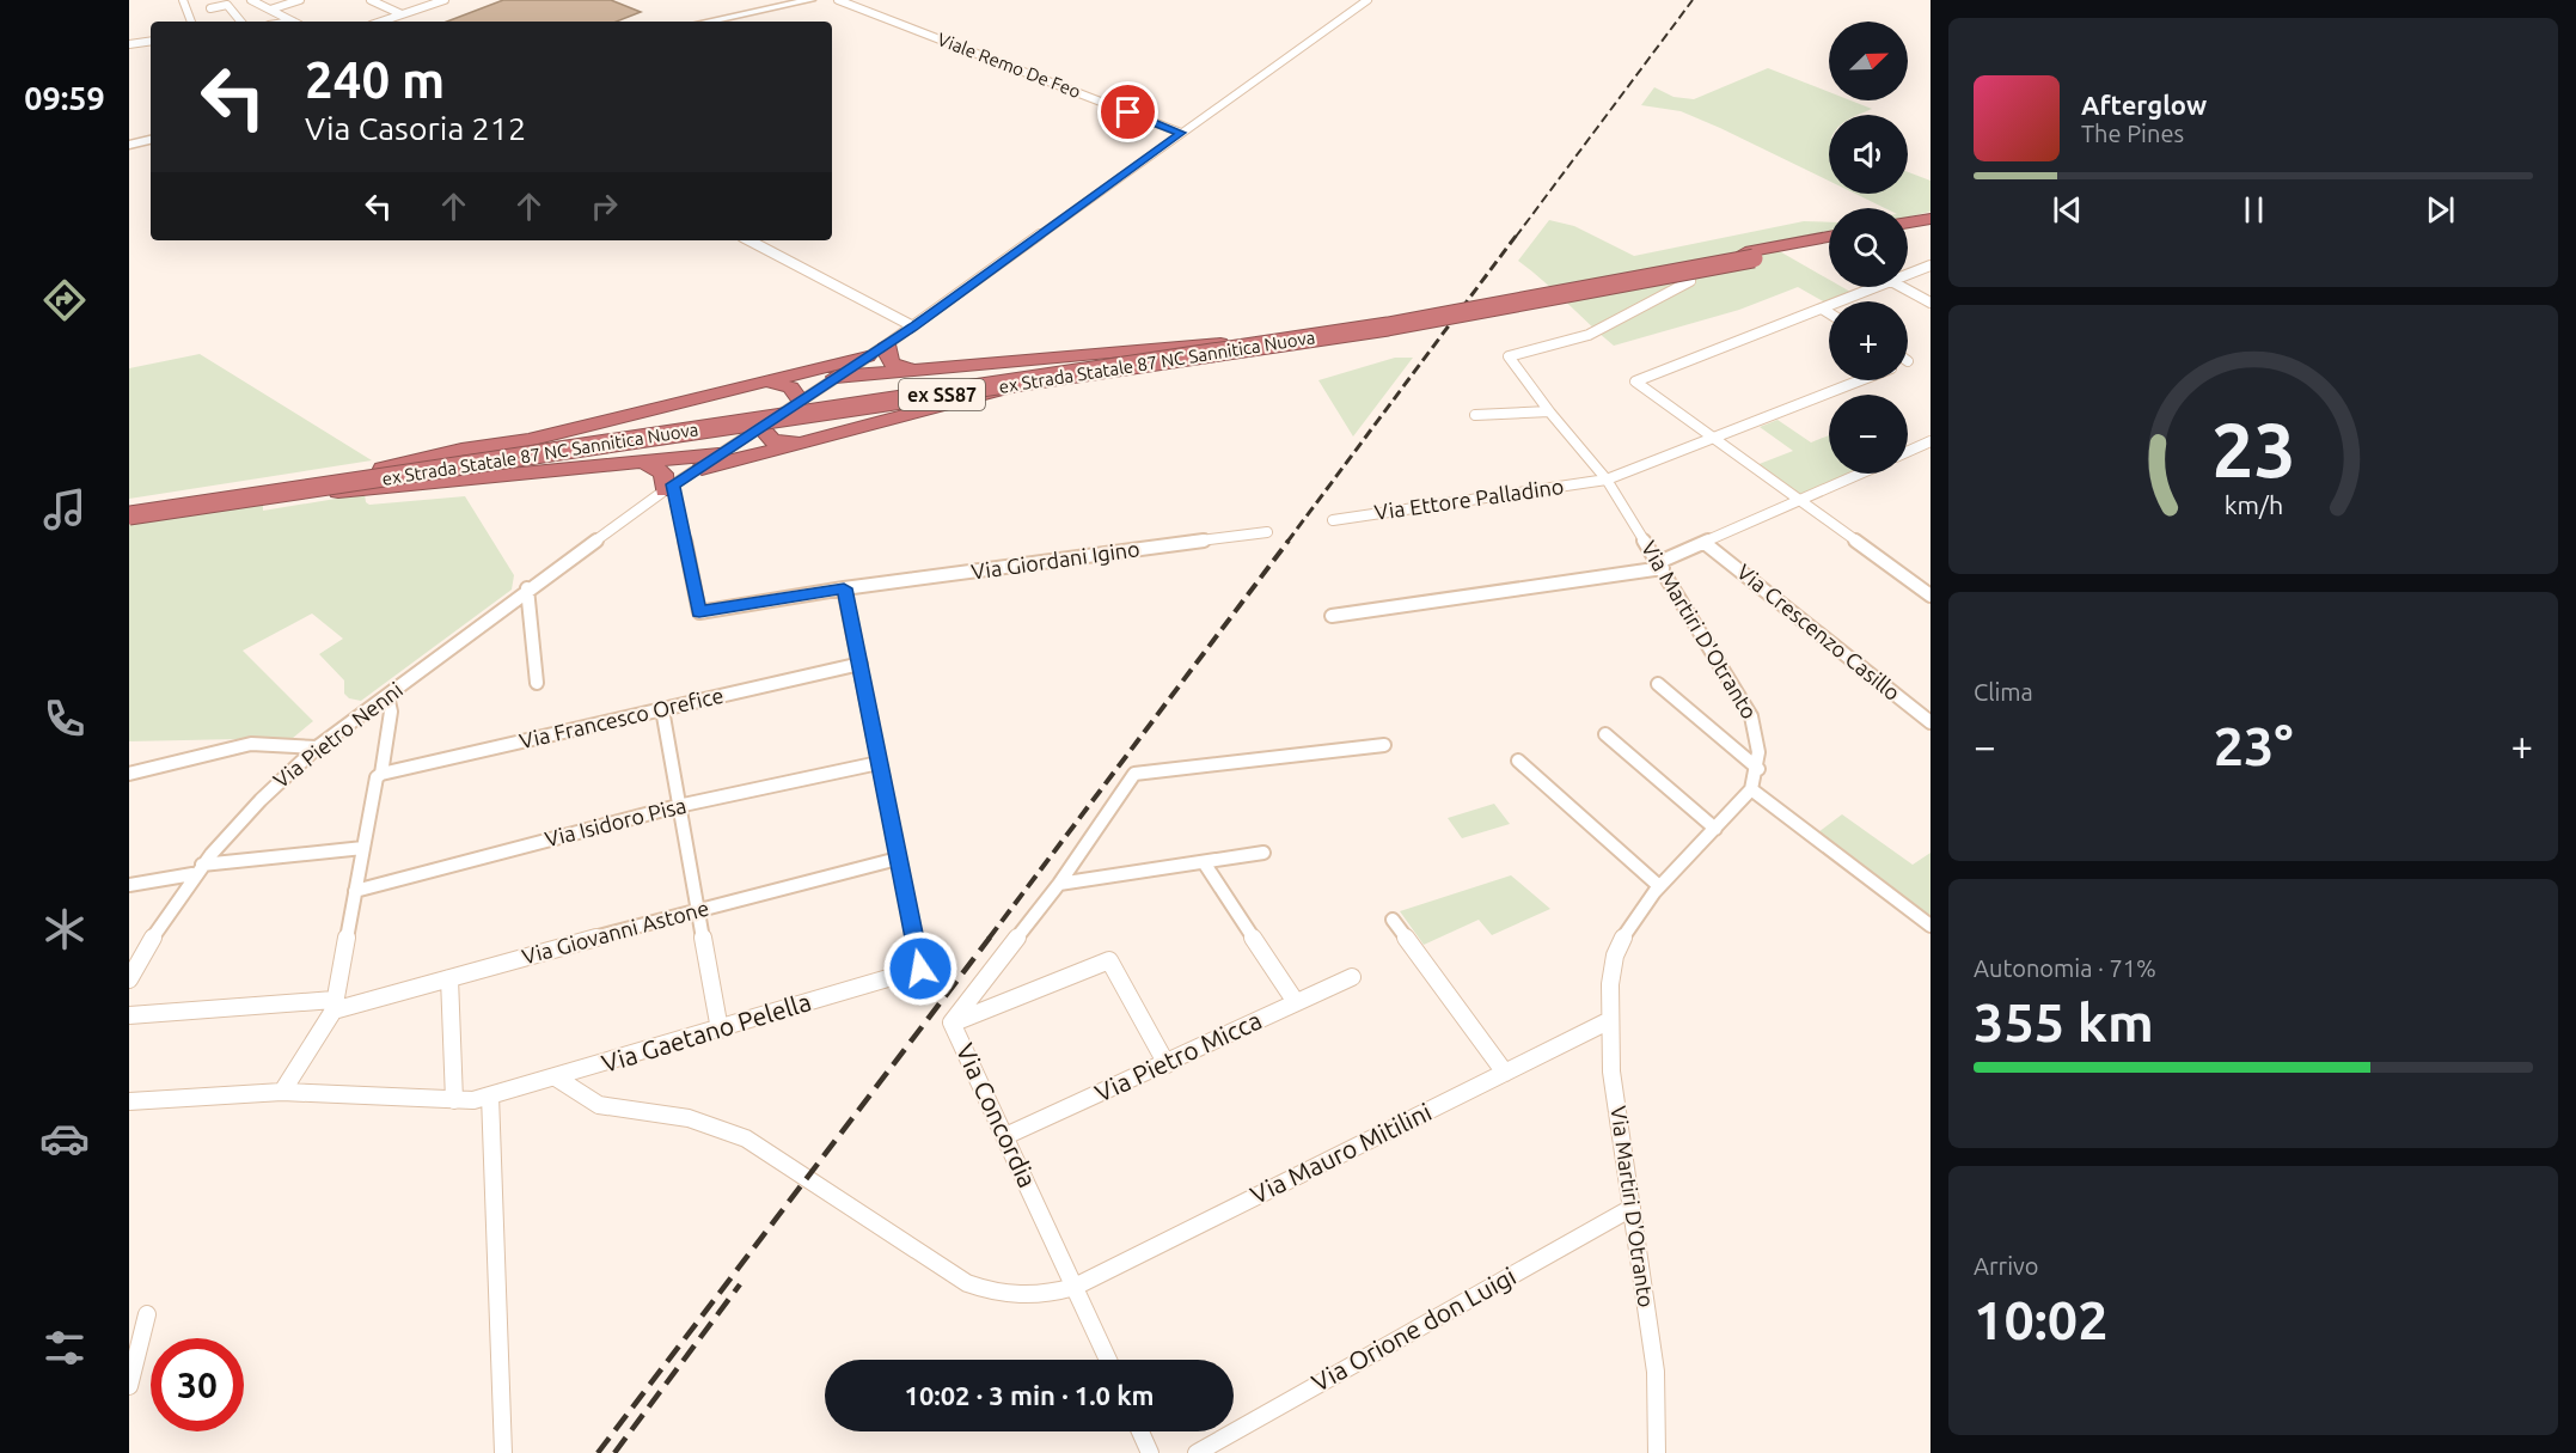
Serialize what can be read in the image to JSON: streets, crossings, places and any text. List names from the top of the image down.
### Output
{
  "streets": {
    "highway": ["ex Strada Statale 87 NC Sannitica Nuova", "ex SS87"],
    "street": [
      "Viale Remo De Feo",
      "Via Ettore Palladino",
      "Via Giordani Igino",
      "Via Martiri D'Otranto",
      "Via Crescenzo Casillo",
      "Via Francesco Orefice",
      "Via Pietro Nenni",
      "Via Isidoro Pisa",
      "Via Giovanni Astone",
      "Via Gaetano Pelella",
      "Via Pietro Micca",
      "Via Concordia",
      "Via Mauro Mitilini",
      "Via Orione don Luigi"
    ]
  },
  "crossings": [
    ["Viale Remo De Feo", "Via Pietro Nenni"],
    ["Via Ettore Palladino", "Via Martiri D'Otranto"],
    ["Via Giordani Igino", "Via Pietro Nenni"],
    ["Via Martiri D'Otranto", "Via Mauro Mitilini"],
    ["Via Martiri D'Otranto", "Via Orione don Luigi"],
    ["Via Giovanni Astone", "Via Gaetano Pelella"],
    ["Via Gaetano Pelella", "Via Mauro Mitilini"],
    ["Via Pietro Micca", "Via Concordia"],
    ["Via Concordia", "Via Mauro Mitilini"]
  ],
  "north": "top right",
  "page": {
    "tabs": "09:59",
    "map_buttons": ["+", "−"],
    "turn": ["240 m", "Via Casoria 212"],
    "song": ["Afterglow", "The Pines"],
    "tile": [
      "Clima",
      ["Autonomia · 71%", "355 km"],
      ["Arrivo", "10:02"]
    ],
    "heat": ["−", "23°", "+"],
    "limit": "30",
    "trip": "10:02 · 3 min · 1.0 km",
    "gauge": ["23", "km/h"]
  }
}
